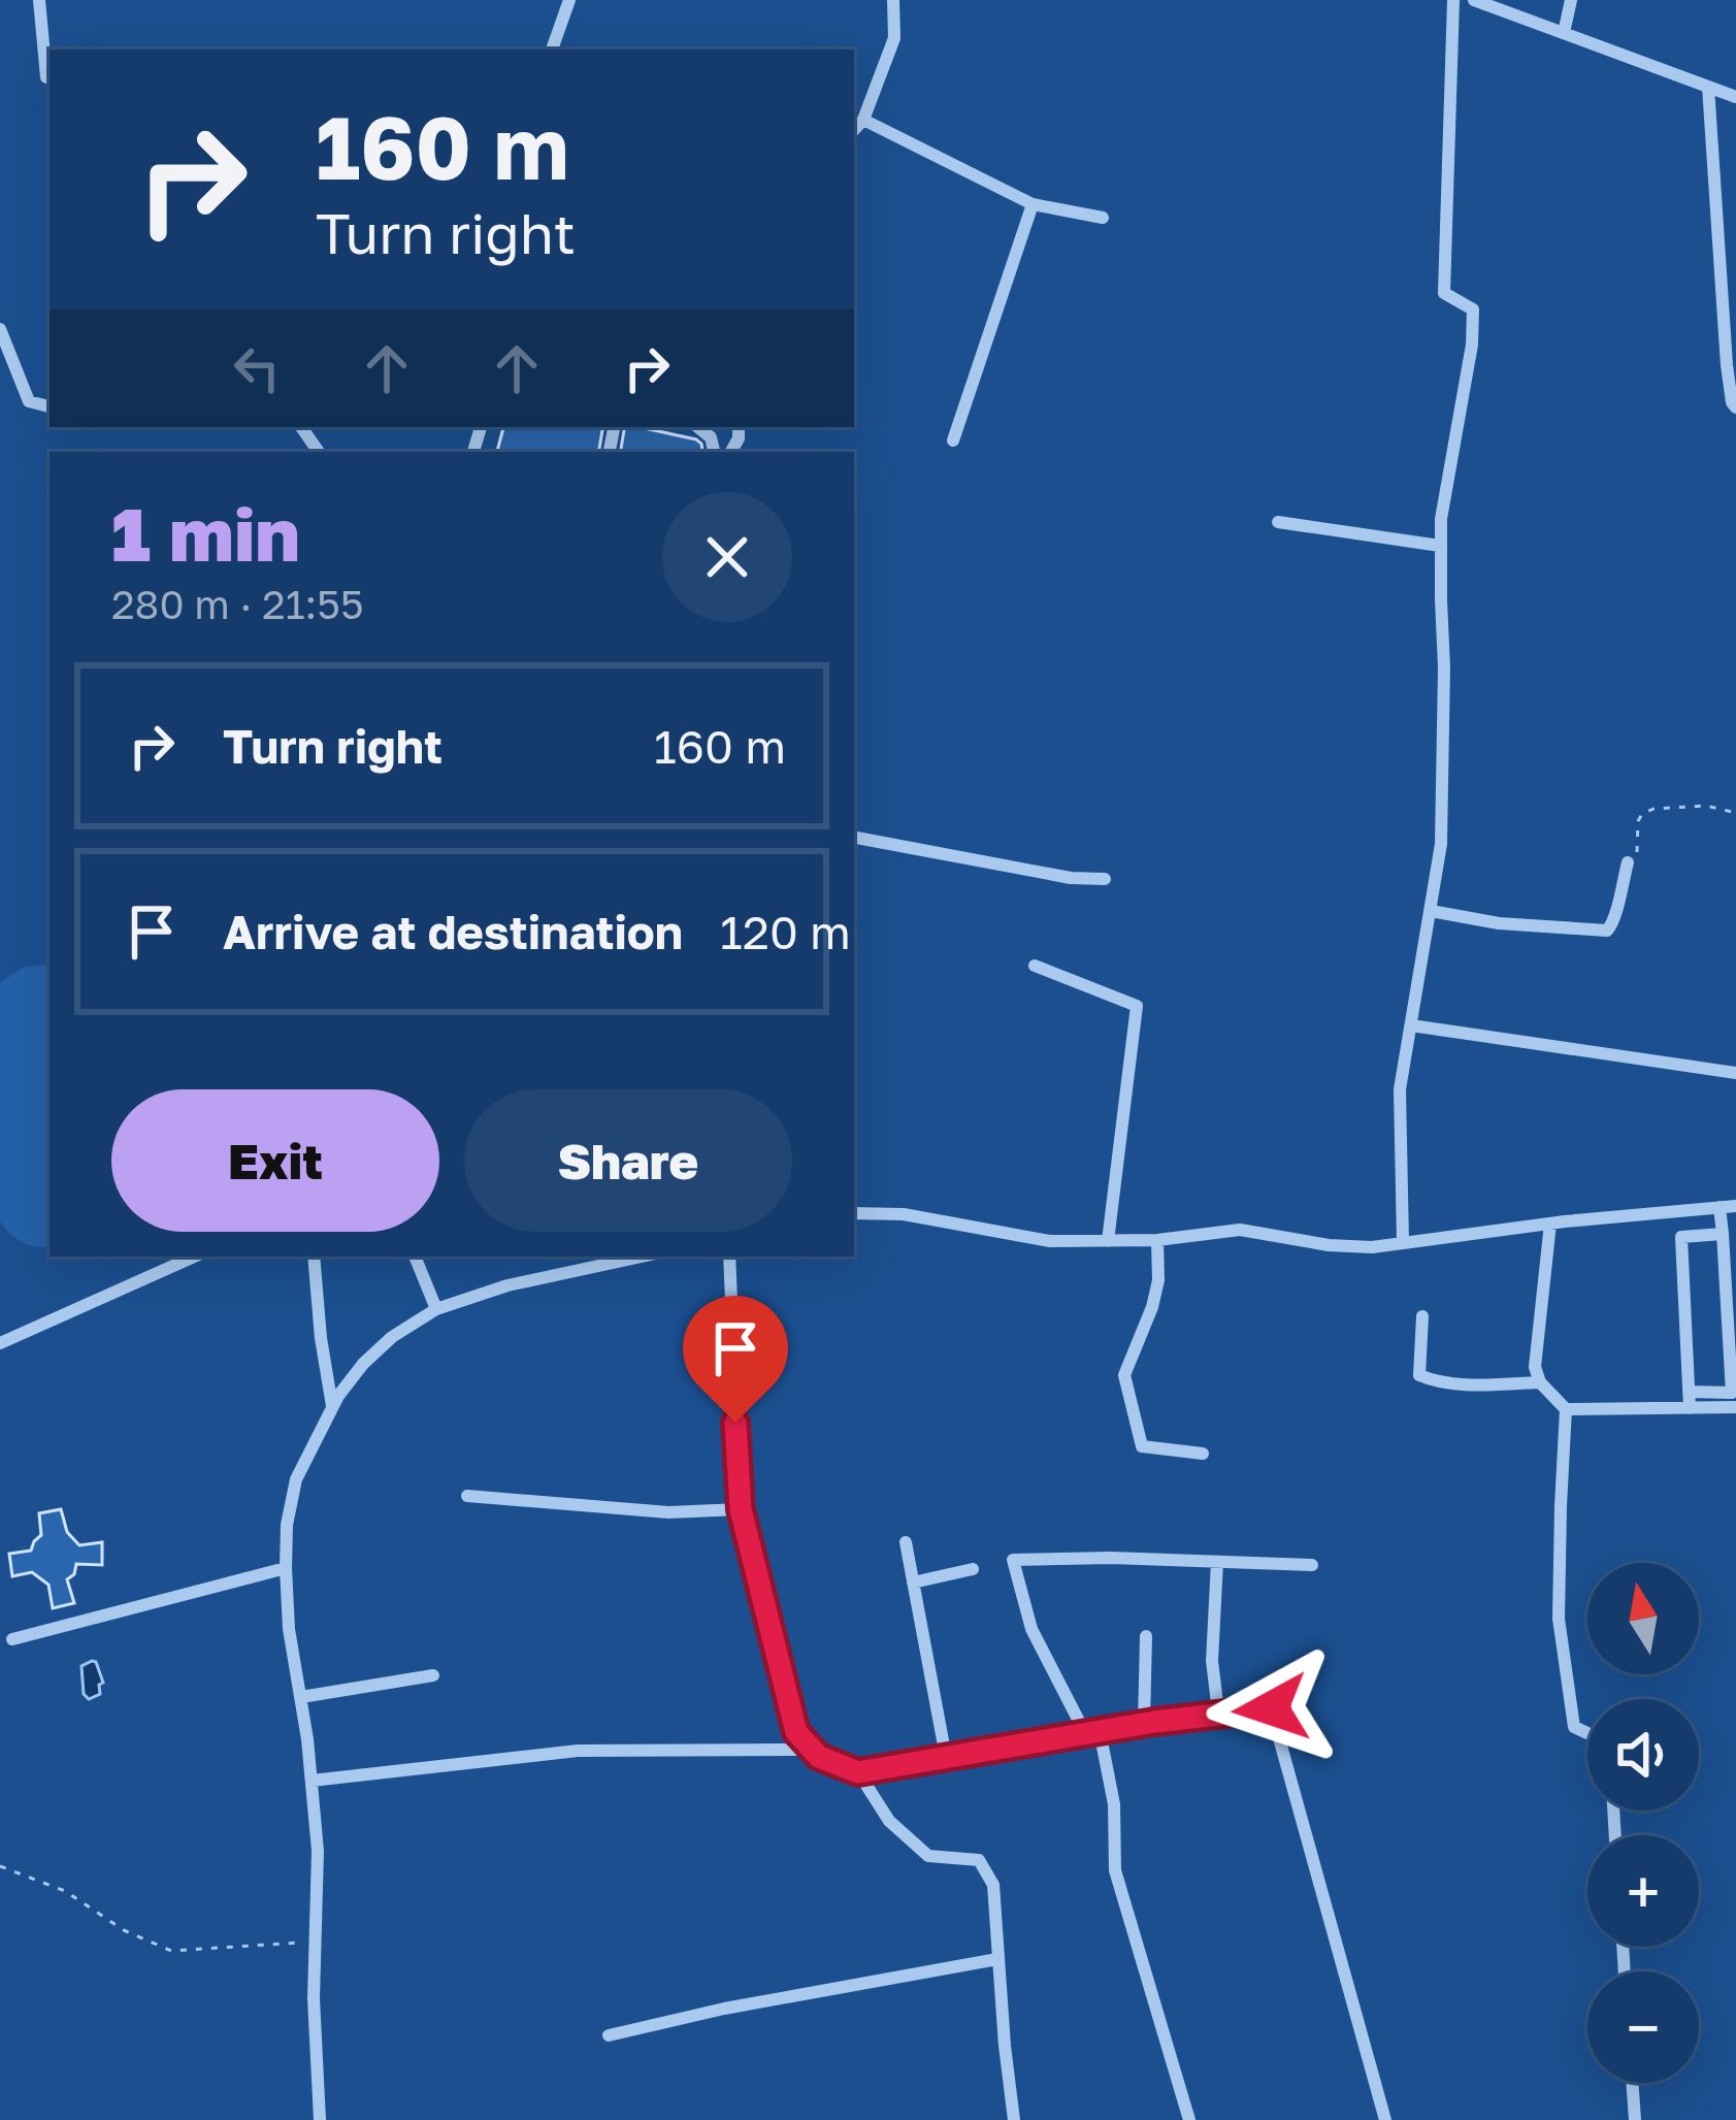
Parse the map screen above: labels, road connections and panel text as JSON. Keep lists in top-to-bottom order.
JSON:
{
  "north": "top",
  "page": {
    "turn": ["160 m", "Turn right"],
    "heading": ["1 min", "280 m · 21:55"],
    "list": [
      {
        "name": "Turn right",
        "value": "160 m"
      },
      {
        "name": "Arrive at destination",
        "value": "120 m"
      }
    ],
    "buttons": ["Exit", "Share"],
    "map_buttons": ["+", "−"]
  }
}
